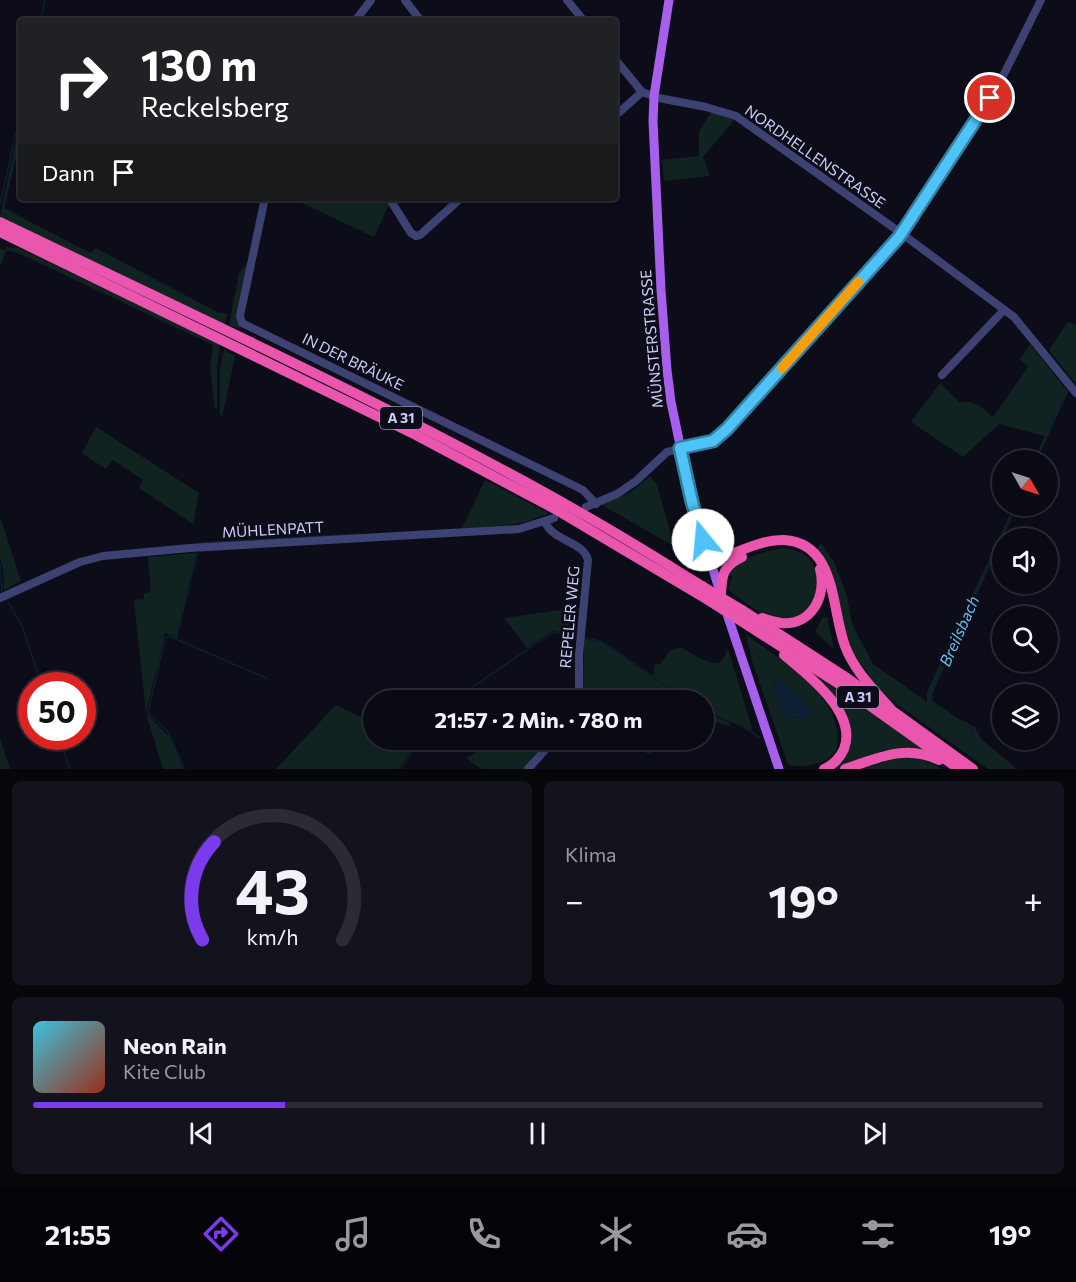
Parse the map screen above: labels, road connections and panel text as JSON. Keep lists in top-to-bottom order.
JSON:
{
  "streets": {
    "highway": ["A 31"],
    "main road": ["MÜNSTERSTRASSE"],
    "street": [
      "NORDHELLENSTRASSE",
      "IN DER BRÄUKE",
      "MÜHLENPATT",
      "REPELER WEG"
    ]
  },
  "crossings": [
    ["NORDHELLENSTRASSE", "MÜNSTERSTRASSE"],
    ["MÜHLENPATT", "REPELER WEG"]
  ],
  "water": ["Breilsbach"],
  "north": "bottom right",
  "page": {
    "turn": ["130 m", "Reckelsberg"],
    "then": "Dann",
    "limit": "50",
    "trip": "21:57 · 2 Min. · 780 m",
    "tile": "Klima",
    "heat": ["−", "19°", "+"],
    "song": ["Neon Rain", "Kite Club"],
    "tabs": ["21:55", "19°"],
    "gauge": ["43", "km/h"]
  }
}
